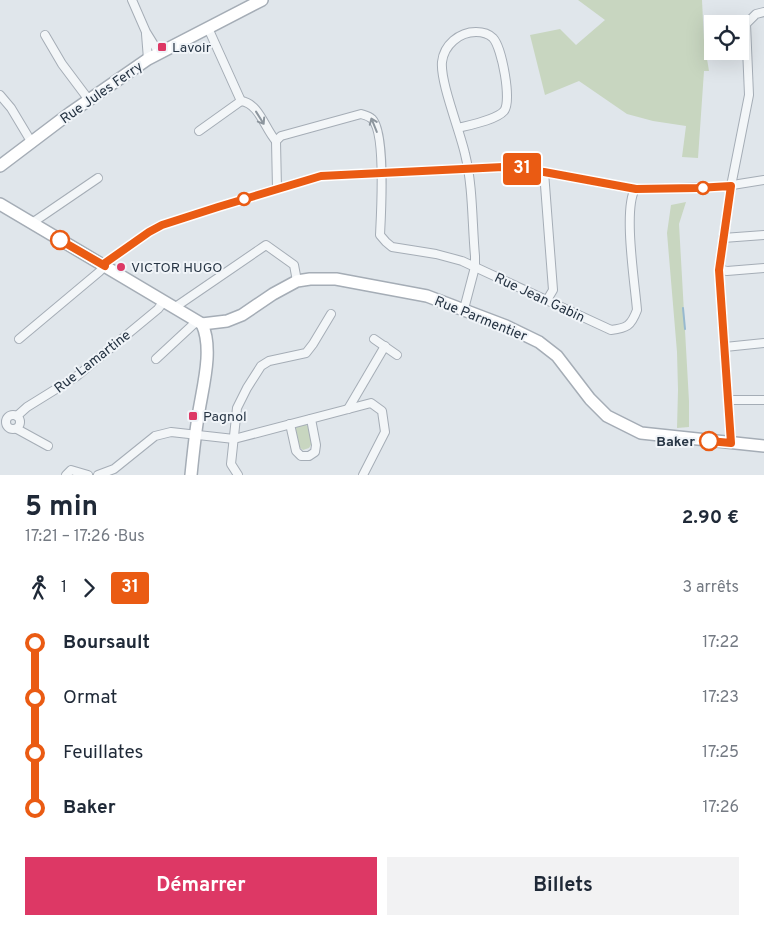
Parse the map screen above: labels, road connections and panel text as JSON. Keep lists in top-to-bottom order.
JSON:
{
  "streets": {
    "street": [
      "Rue Jules Ferry",
      "Rue Jean Gabin",
      "Rue Parmentier",
      "Rue Lamartine"
    ]
  },
  "places": {
    "transit": ["Lavoir", "Pagnol"],
    "other": ["VICTOR HUGO", "Baker"]
  },
  "lines": ["bus line 31"],
  "page": {
    "on_map": "31",
    "heading": ["5 min", "17:21 – 17:26 · Bus", "2.90 €"],
    "legs": ["1", "31", "3 arrêts"],
    "list": [
      {
        "name": "Boursault",
        "value": "17:22"
      },
      {
        "name": "Ormat",
        "value": "17:23"
      },
      {
        "name": "Feuillates",
        "value": "17:25"
      },
      {
        "name": "Baker",
        "value": "17:26"
      }
    ],
    "buttons": ["Démarrer", "Billets"]
  }
}
